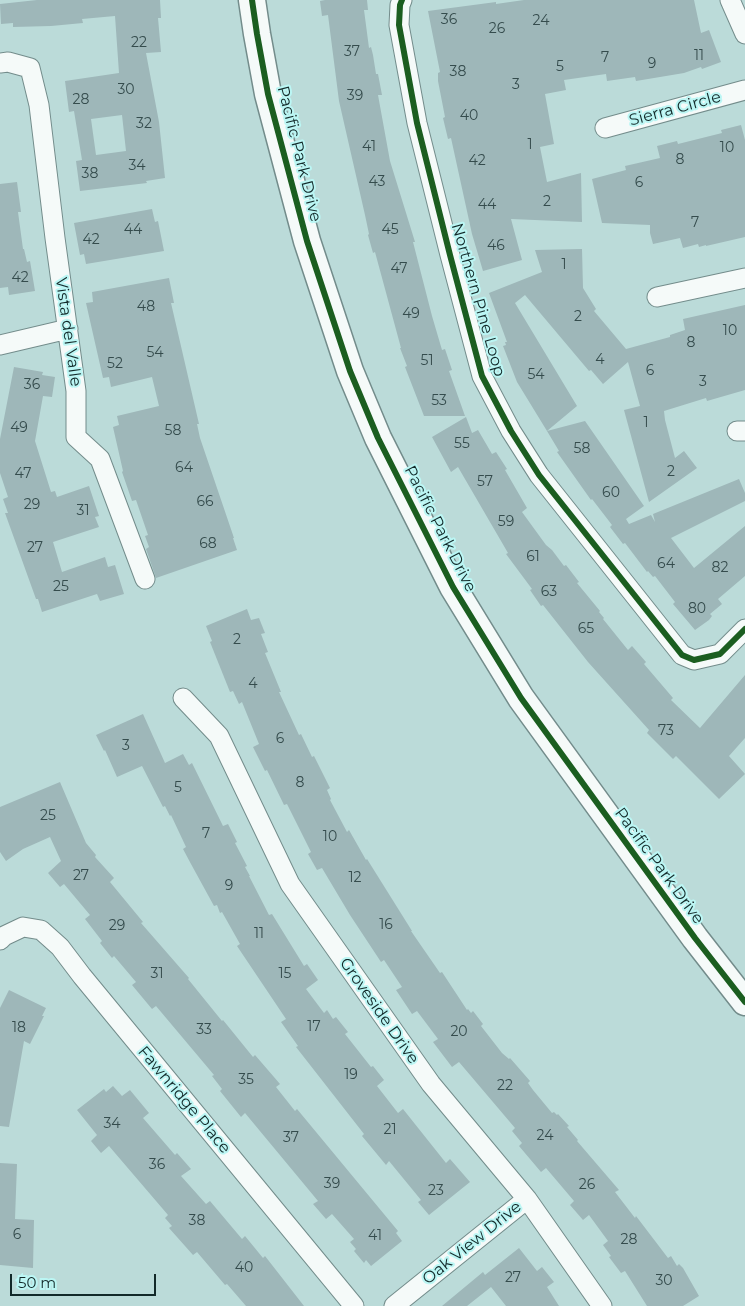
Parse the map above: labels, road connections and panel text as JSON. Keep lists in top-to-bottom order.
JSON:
{
  "streets": {
    "main road": ["Pacific Park Drive"],
    "street": [
      "Sierra Circle",
      "Northern Pine Loop",
      "Vista del Valle",
      "Groveside Drive",
      "Fawnridge Place",
      "Oak View Drive"
    ]
  },
  "crossings": [
    ["Groveside Drive", "Oak View Drive"]
  ],
  "house_numbers": [
    "36",
    "24",
    "26",
    "22",
    "37",
    "11",
    "7",
    "9",
    "5",
    "38",
    "3",
    "30",
    "39",
    "28",
    "40",
    "32",
    "1",
    "41",
    "10",
    "8",
    "42",
    "34",
    "38",
    "43",
    "6",
    "2",
    "44",
    "7",
    "44",
    "45",
    "42",
    "46",
    "1",
    "47",
    "42",
    "48",
    "49",
    "2",
    "10",
    "8",
    "54",
    "4",
    "51",
    "52",
    "6",
    "54",
    "3",
    "36",
    "53",
    "1",
    "49",
    "58",
    "55",
    "58",
    "64",
    "2",
    "47",
    "57",
    "60",
    "66",
    "29",
    "31",
    "59",
    "68",
    "27",
    "61",
    "64",
    "82",
    "25",
    "63",
    "80",
    "65",
    "2",
    "4",
    "73",
    "6",
    "3",
    "8",
    "5",
    "25",
    "7",
    "10",
    "27",
    "12",
    "9",
    "16",
    "29",
    "11",
    "31",
    "15",
    "17",
    "18",
    "33",
    "20",
    "19",
    "35",
    "22",
    "34",
    "21",
    "24",
    "37",
    "36",
    "39",
    "26",
    "23",
    "38",
    "6",
    "41",
    "28",
    "40",
    "27",
    "30"
  ],
  "scale_bar": "50 m"
}
